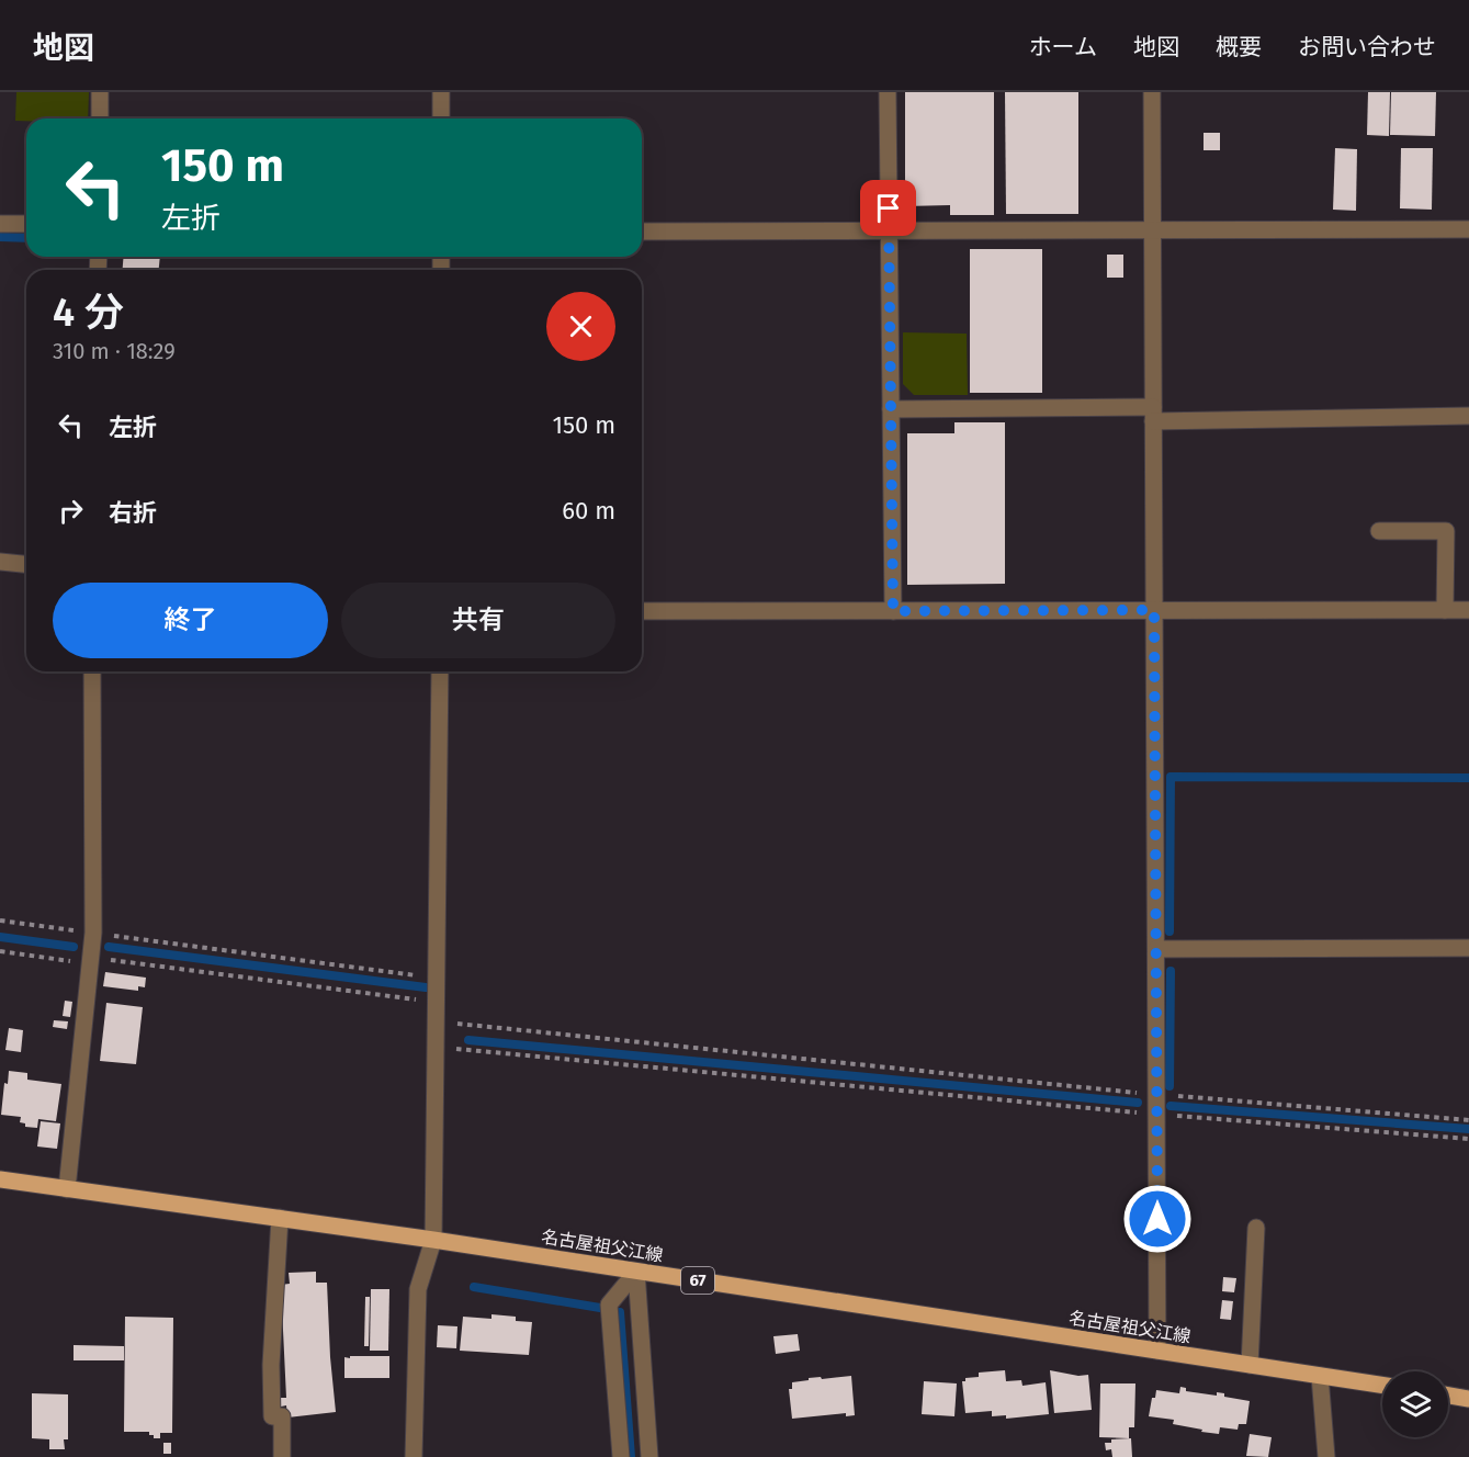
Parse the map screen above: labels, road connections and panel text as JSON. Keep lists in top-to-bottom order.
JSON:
{
  "streets": {
    "main road": ["名古屋祖父江線", "67"]
  },
  "page": {
    "header": "地図",
    "nav": [
      "ホーム",
      "地図",
      "概要",
      "お問い合わせ"
    ],
    "turn": ["150 m", "左折"],
    "heading": ["4 分", "310 m · 18:29"],
    "list": [
      {
        "name": "左折",
        "value": "150 m"
      },
      {
        "name": "右折",
        "value": "60 m"
      }
    ],
    "buttons": ["終了", "共有"]
  }
}
